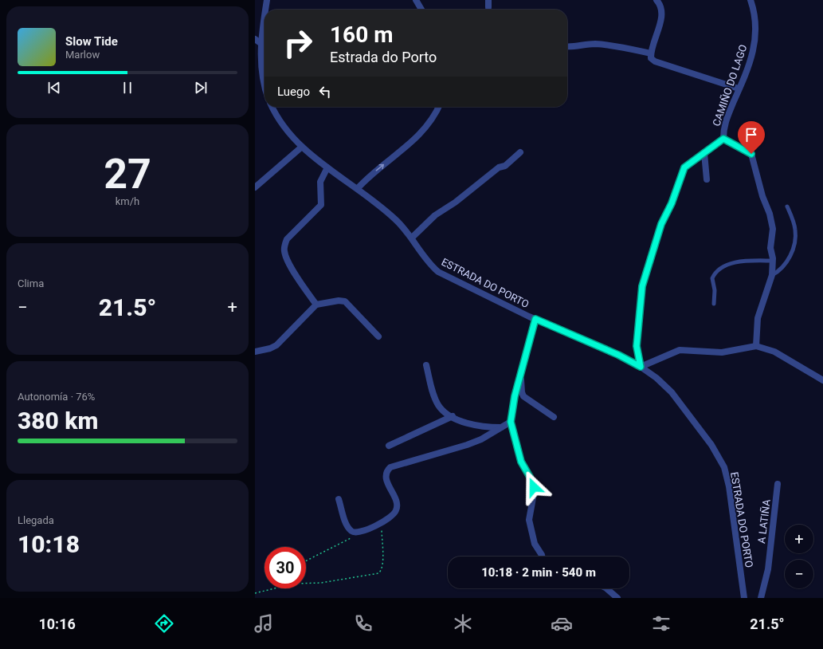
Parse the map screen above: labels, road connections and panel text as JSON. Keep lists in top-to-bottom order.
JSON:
{
  "streets": {
    "street": ["CAMIÑO DO LAGO", "ESTRADA DO PORTO", "A LATIÑA"]
  },
  "page": {
    "turn": ["160 m", "Estrada do Porto"],
    "song": ["Slow Tide", "Marlow"],
    "then": "Luego",
    "tile": [
      ["27", "km/h"],
      "Clima",
      ["Autonomía · 76%", "380 km"],
      ["Llegada", "10:18"]
    ],
    "heat": ["−", "21.5°", "+"],
    "map_buttons": ["+", "−"],
    "limit": "30",
    "trip": "10:18 · 2 min · 540 m",
    "tabs": ["10:16", "21.5°"]
  }
}
